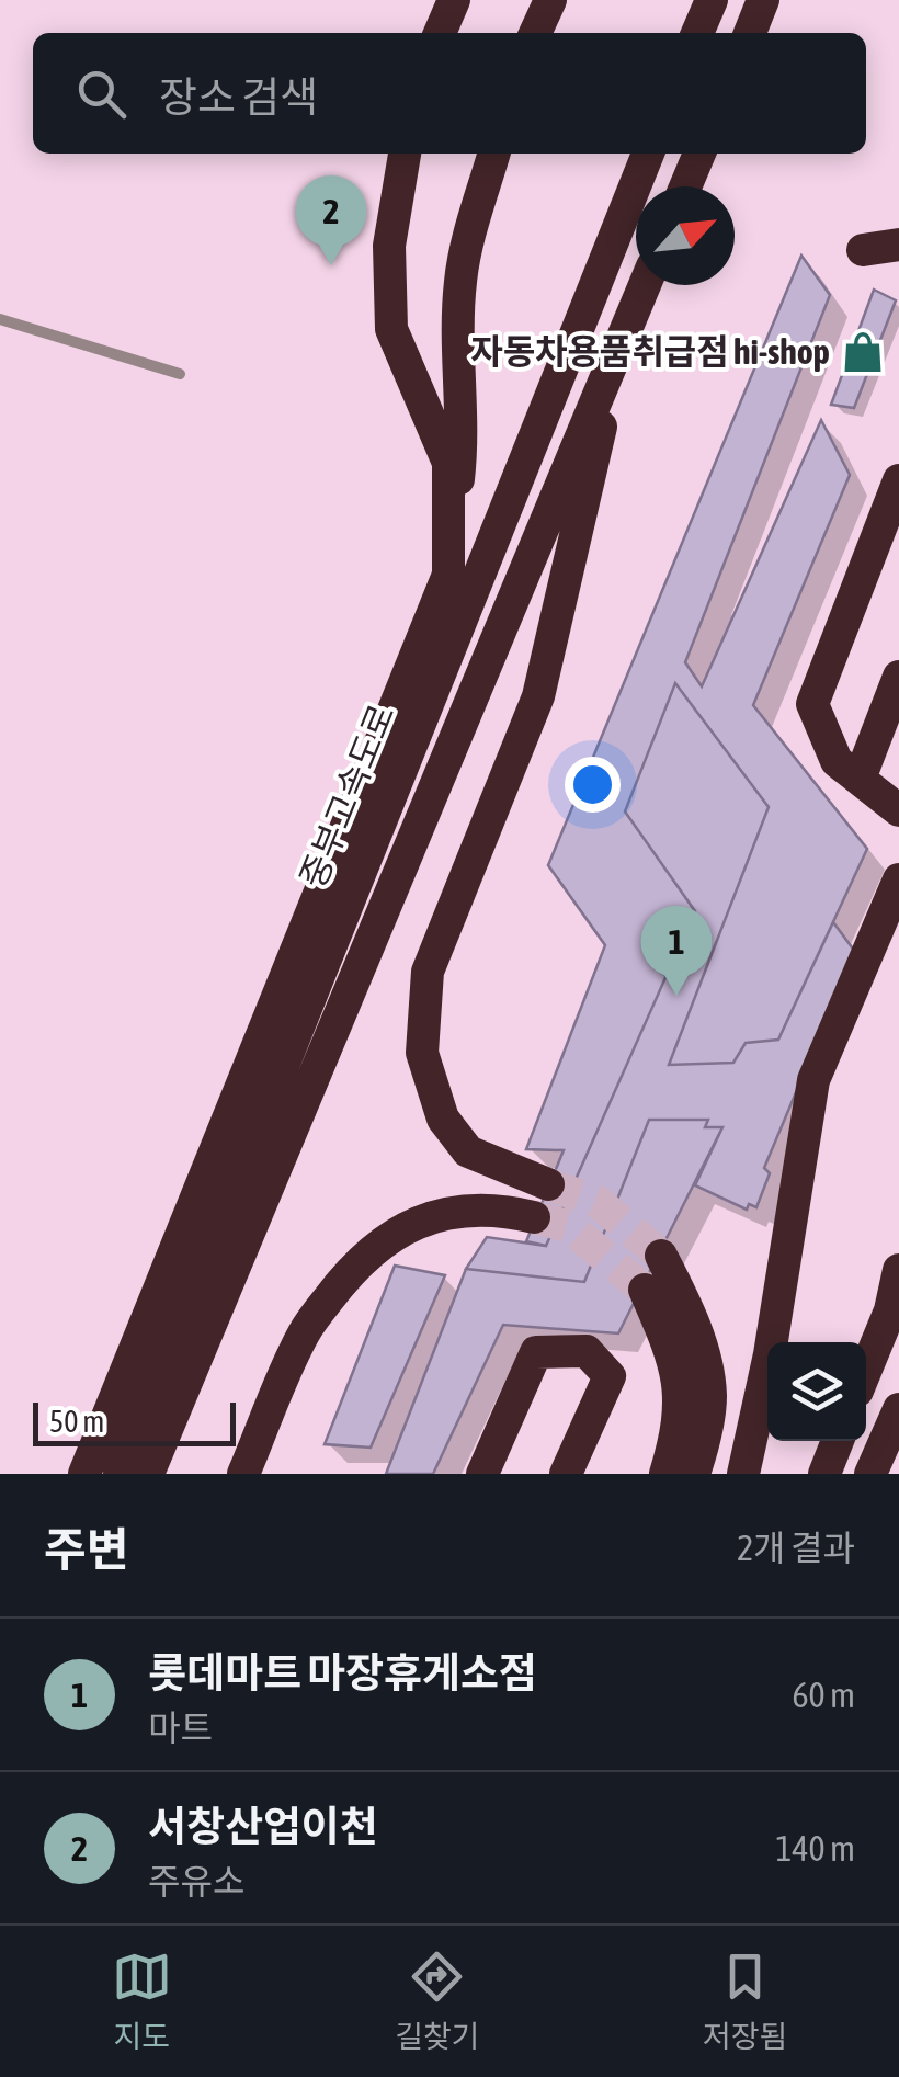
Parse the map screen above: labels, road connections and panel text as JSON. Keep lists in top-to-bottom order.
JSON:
{
  "streets": {
    "highway": ["중부고속도로"]
  },
  "places": {
    "shop": ["자동차용품취급점 hi-shop"]
  },
  "scale_bar": "50 m",
  "north": "top right",
  "page": {
    "search": "장소 검색",
    "pins": ["2", "1"],
    "scale": "50 m",
    "heading": ["주변", "2개 결과"],
    "list": [
      {
        "mark": "1",
        "name": "롯데마트 마장휴게소점",
        "note": "마트",
        "value": "60 m"
      },
      {
        "mark": "2",
        "name": "서창산업이천",
        "note": "주유소",
        "value": "140 m"
      }
    ],
    "nav": ["지도", "길찾기", "저장됨"]
  }
}
